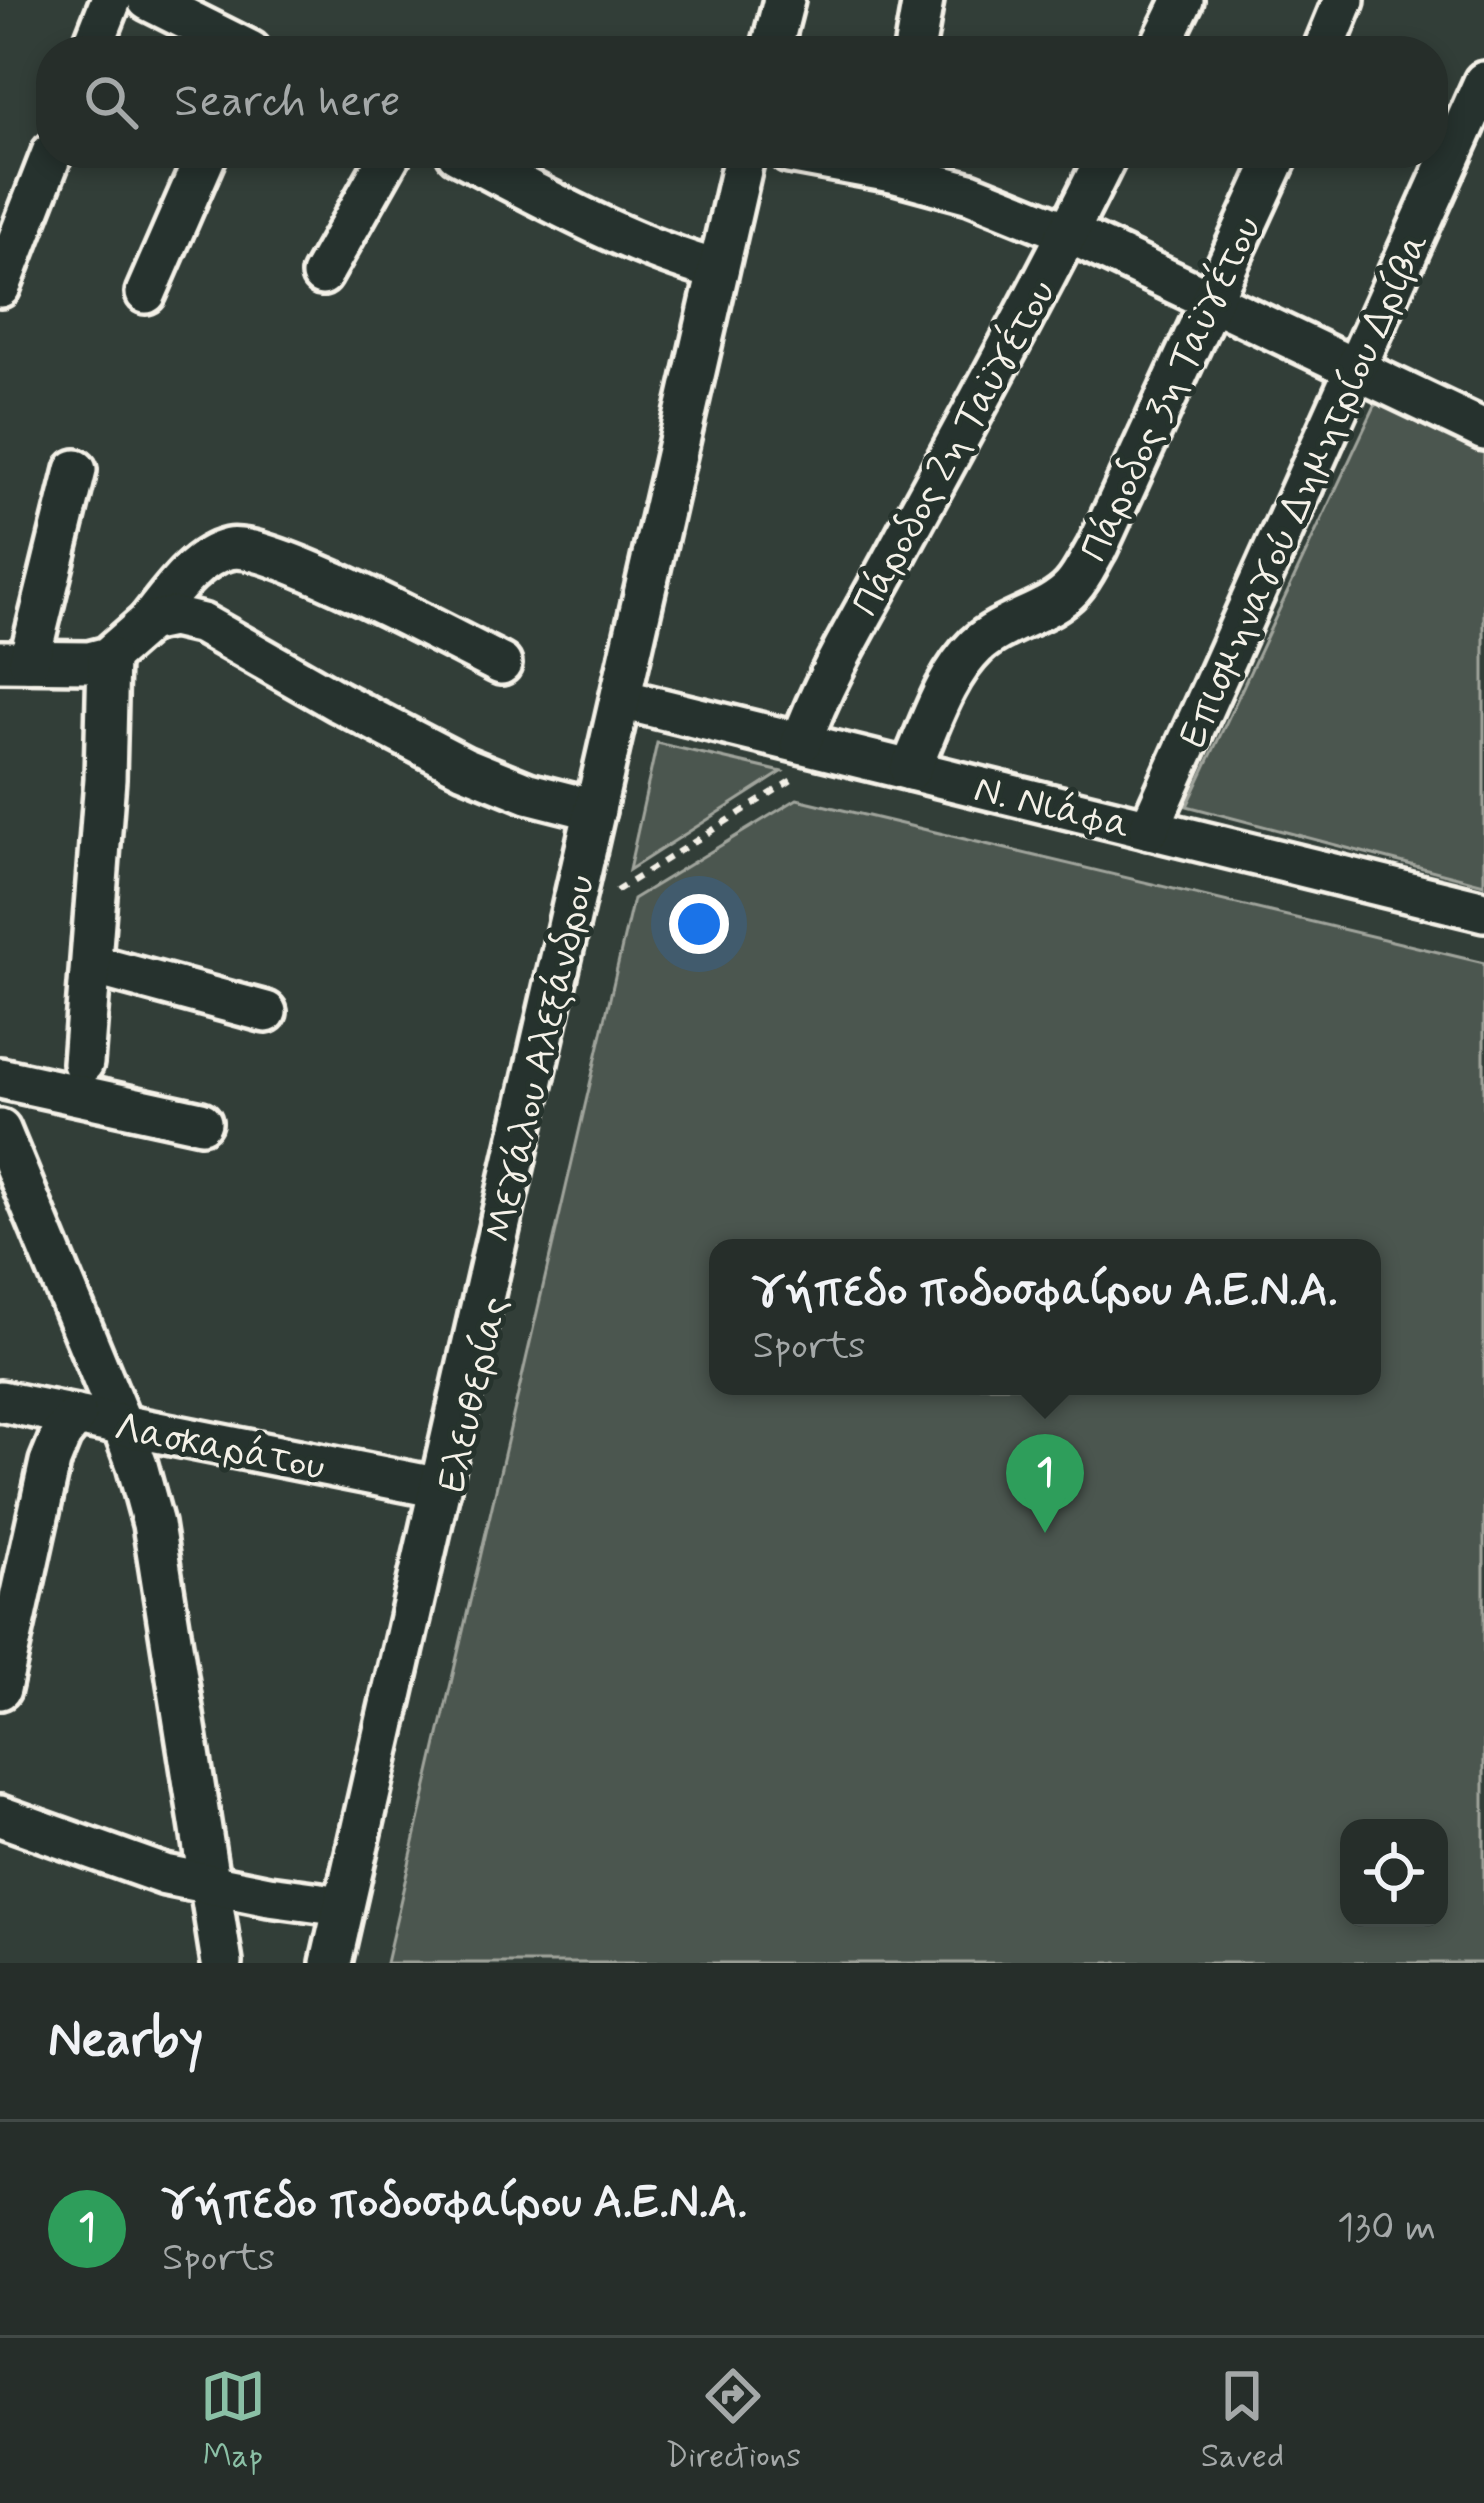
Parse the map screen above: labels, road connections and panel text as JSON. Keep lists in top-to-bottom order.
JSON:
{
  "streets": {
    "street": [
      "Πάροδος 3η Ταϋγέτου",
      "Πάροδος 2η Ταϋγέτου",
      "Επισμηναγού Δημητρίου Δρίβα",
      "Ν. Νιάφα",
      "Μεγάλου Αλεξάνδρου",
      "Λασκαράτου"
    ]
  },
  "crossings": [
    ["Πάροδος 3η Ταϋγέτου", "Ν. Νιάφα"],
    ["Πάροδος 2η Ταϋγέτου", "Ν. Νιάφα"],
    ["Επισμηναγού Δημητρίου Δρίβα", "Ν. Νιάφα"],
    ["Ν. Νιάφα", "Μεγάλου Αλεξάνδρου"],
    ["Μεγάλου Αλεξάνδρου", "Λασκαράτου"]
  ],
  "page": {
    "search": "Search here",
    "popup": ["γήπεδο ποδοσφαίρου Α.Ε.Ν.Α.", "Sports"],
    "pins": "1",
    "heading": "Nearby",
    "list": [
      {
        "mark": "1",
        "name": "γήπεδο ποδοσφαίρου Α.Ε.Ν.Α.",
        "note": "Sports",
        "value": "130 m"
      }
    ],
    "nav": ["Map", "Directions", "Saved"]
  }
}
